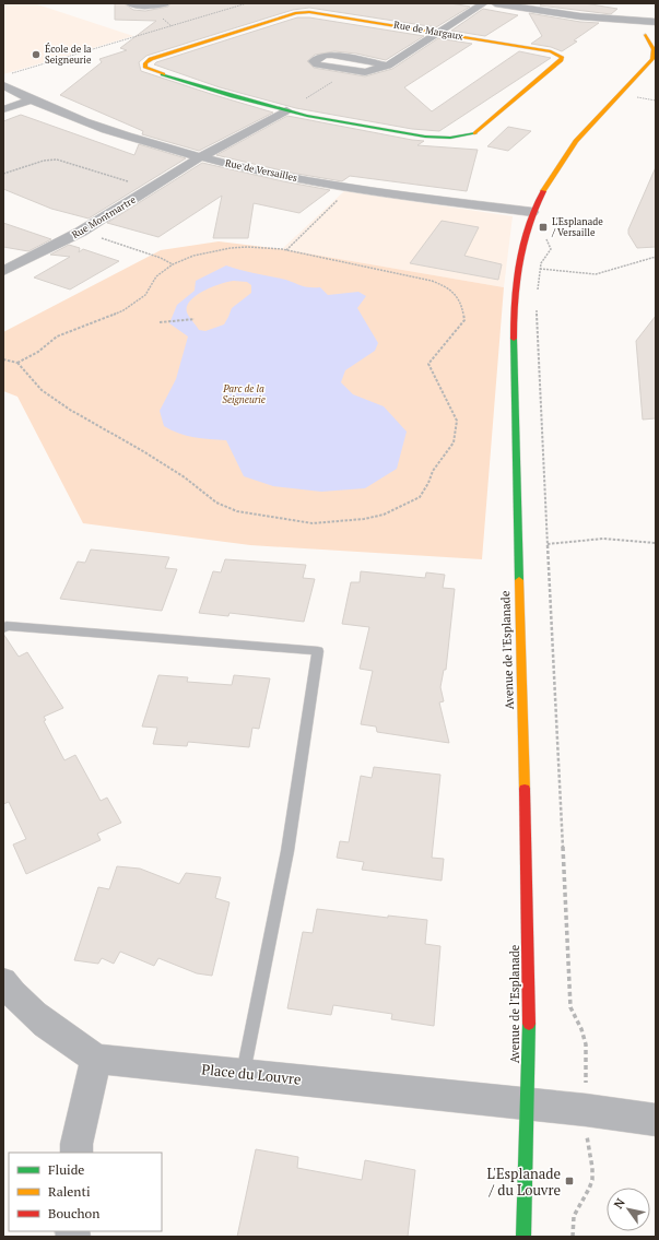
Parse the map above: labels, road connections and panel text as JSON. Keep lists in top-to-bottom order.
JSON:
{
  "streets": {
    "street": [
      "Rue de Margaux",
      "Rue de Versailles",
      "Rue Montmartre",
      "Avenue de l'Esplanade",
      "Place du Louvre"
    ]
  },
  "crossings": [
    ["Rue de Versailles", "Rue Montmartre"],
    ["Rue de Versailles", "Avenue de l'Esplanade"],
    ["Avenue de l'Esplanade", "Place du Louvre"]
  ],
  "parks": ["Parc de la Seigneurie"],
  "places": {
    "other": ["École de la Seigneurie"],
    "transit": ["L'Esplanade / Versaille", "L'Esplanade / du Louvre"]
  },
  "legend": ["Fluide", "Ralenti", "Bouchon"],
  "north": "top left"
}
